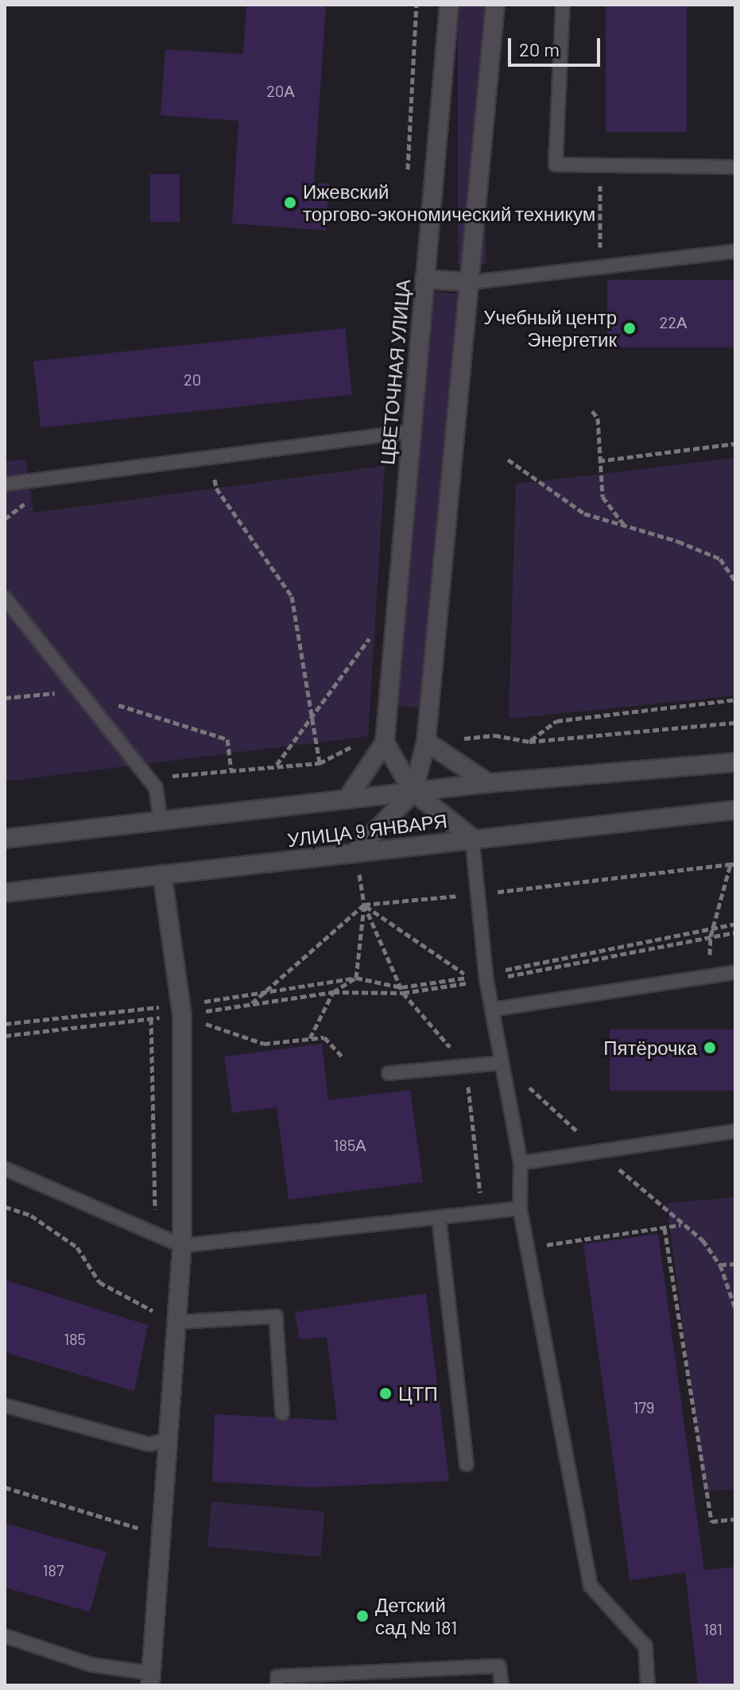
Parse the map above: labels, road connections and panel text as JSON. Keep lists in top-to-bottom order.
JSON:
{
  "streets": {
    "street": ["ЦВЕТОЧНАЯ УЛИЦА", "УЛИЦА 9 ЯНВАРЯ"]
  },
  "places": [
    "Ижевский торгово-экономический техникум",
    "Учебный центр Энергетик",
    "Пятёрочка",
    "ЦТП",
    "Детский сад № 181"
  ],
  "house_numbers": [
    "20А",
    "22А",
    "20",
    "185А",
    "185",
    "179",
    "187",
    "181"
  ],
  "scale_bar": "20 m"
}
